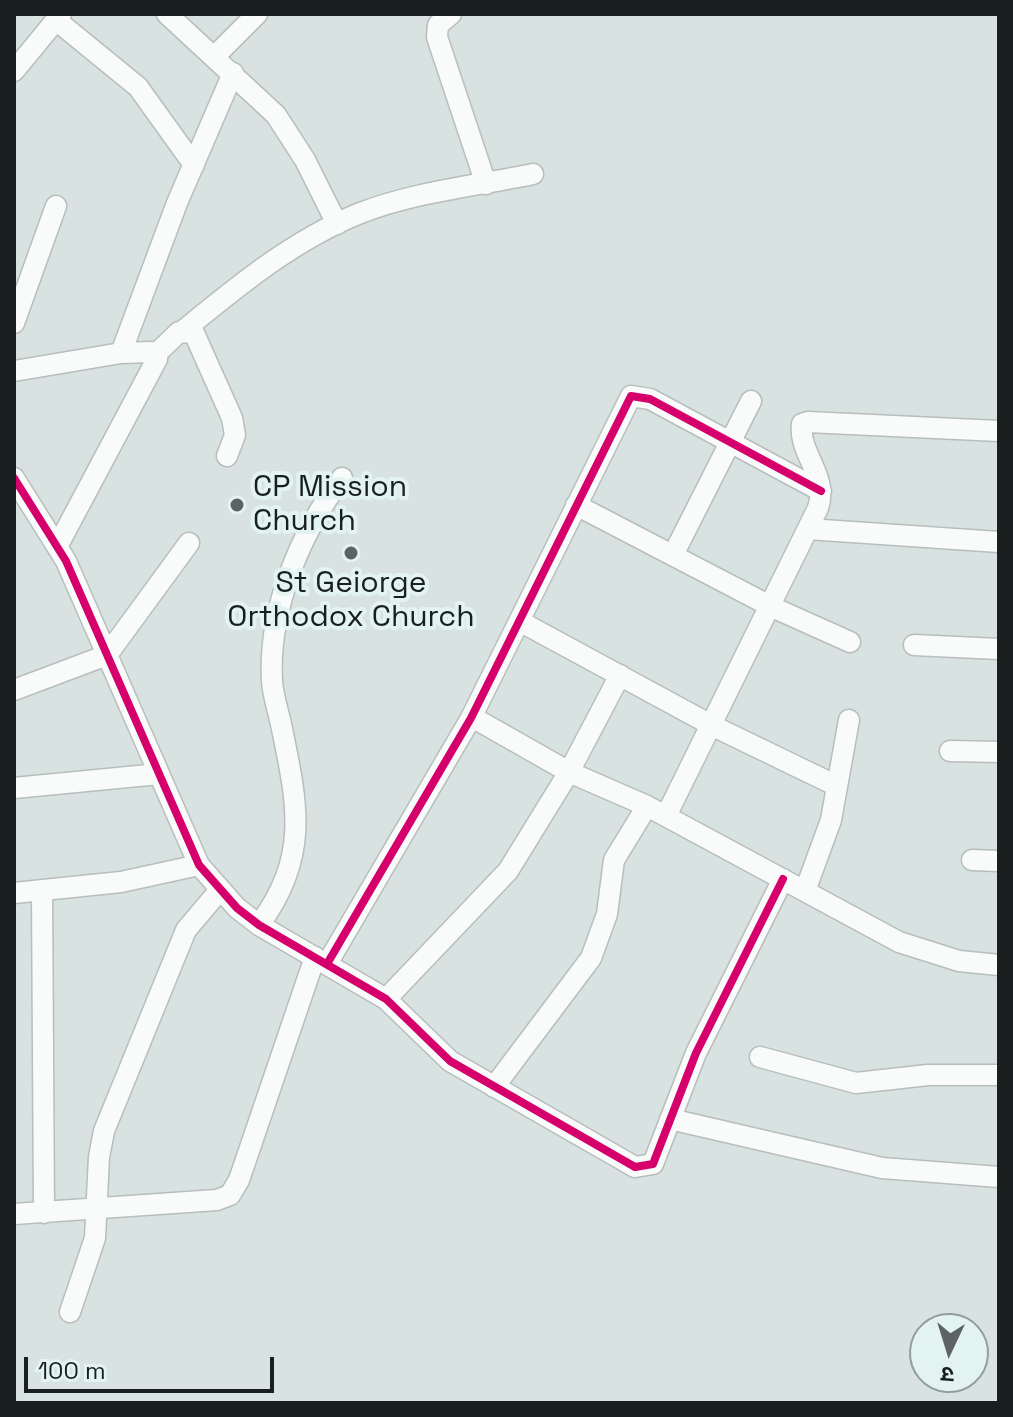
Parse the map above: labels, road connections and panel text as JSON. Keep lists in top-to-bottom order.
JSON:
{
  "places": ["CP Mission Church", "St Geiorge Orthodox Church"],
  "scale_bar": "100 m",
  "north": "bottom"
}
